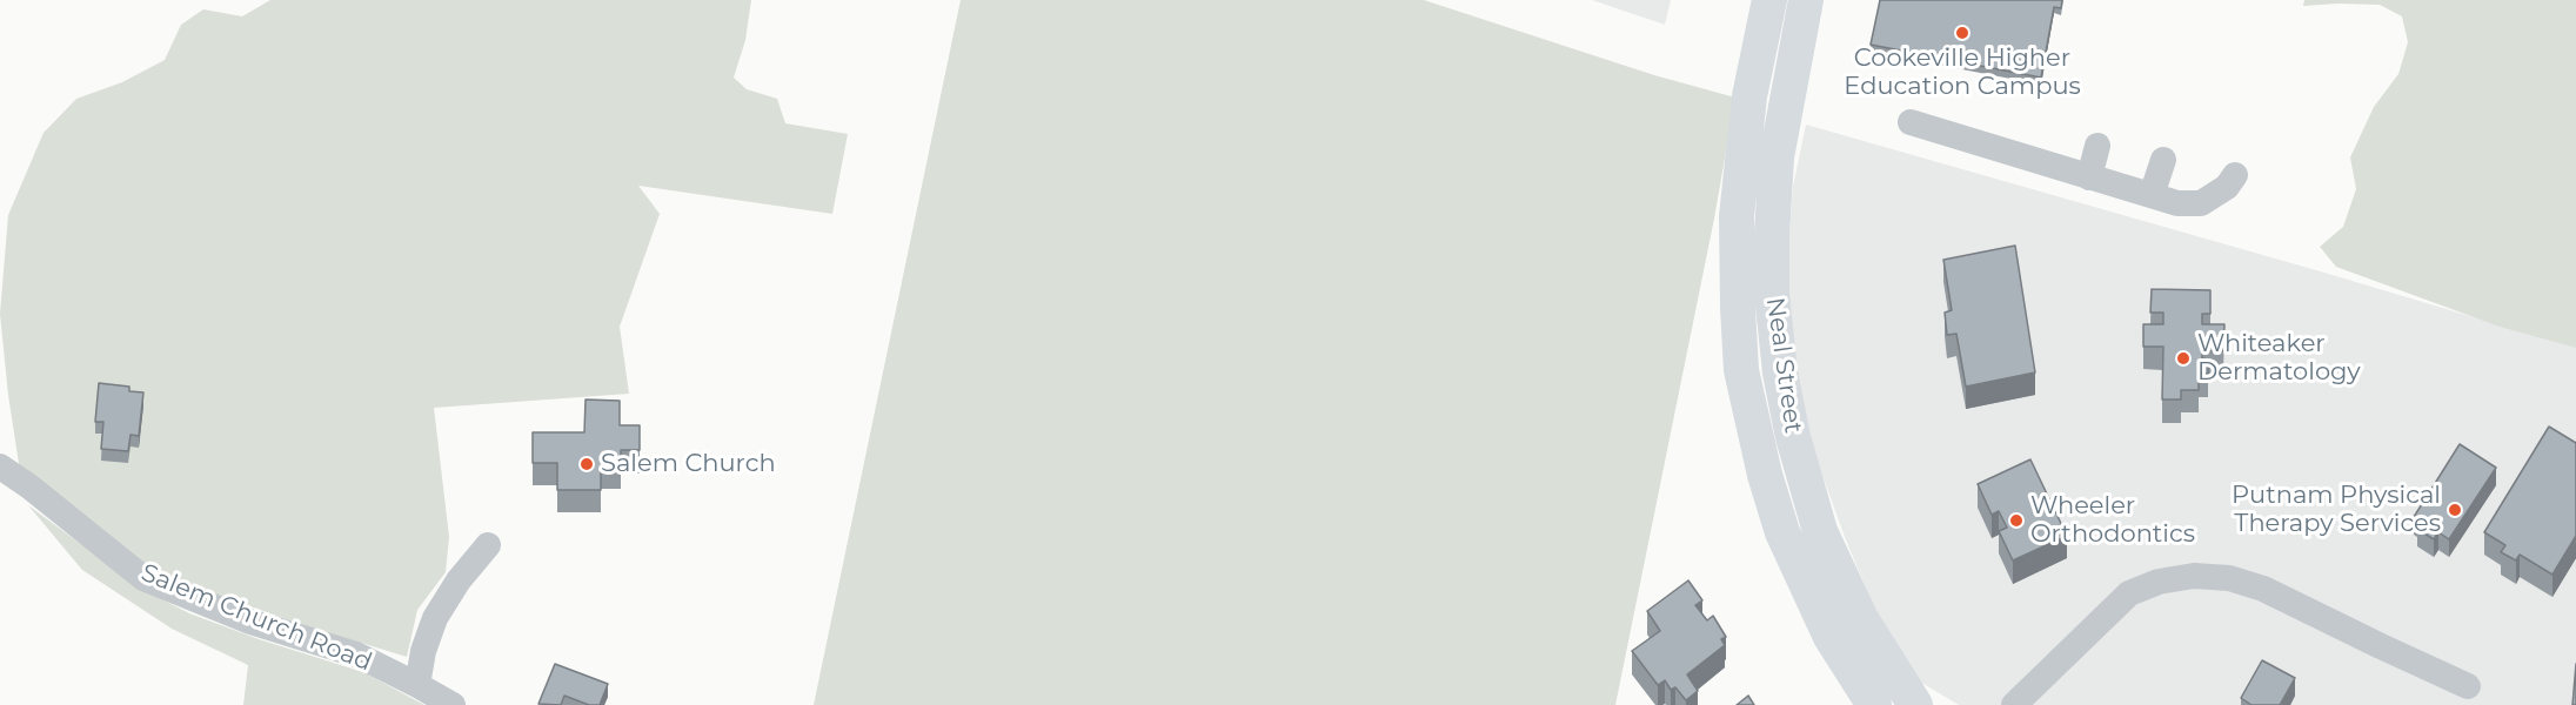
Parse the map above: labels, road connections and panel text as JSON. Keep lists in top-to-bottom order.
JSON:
{
  "streets": {
    "main road": ["Neal Street"],
    "street": ["Salem Church Road"]
  },
  "places": [
    "Cookeville Higher Education Campus",
    "Whiteaker Dermatology",
    "Salem Church",
    "Putnam Physical Therapy Services",
    "Wheeler Orthodontics"
  ]
}
